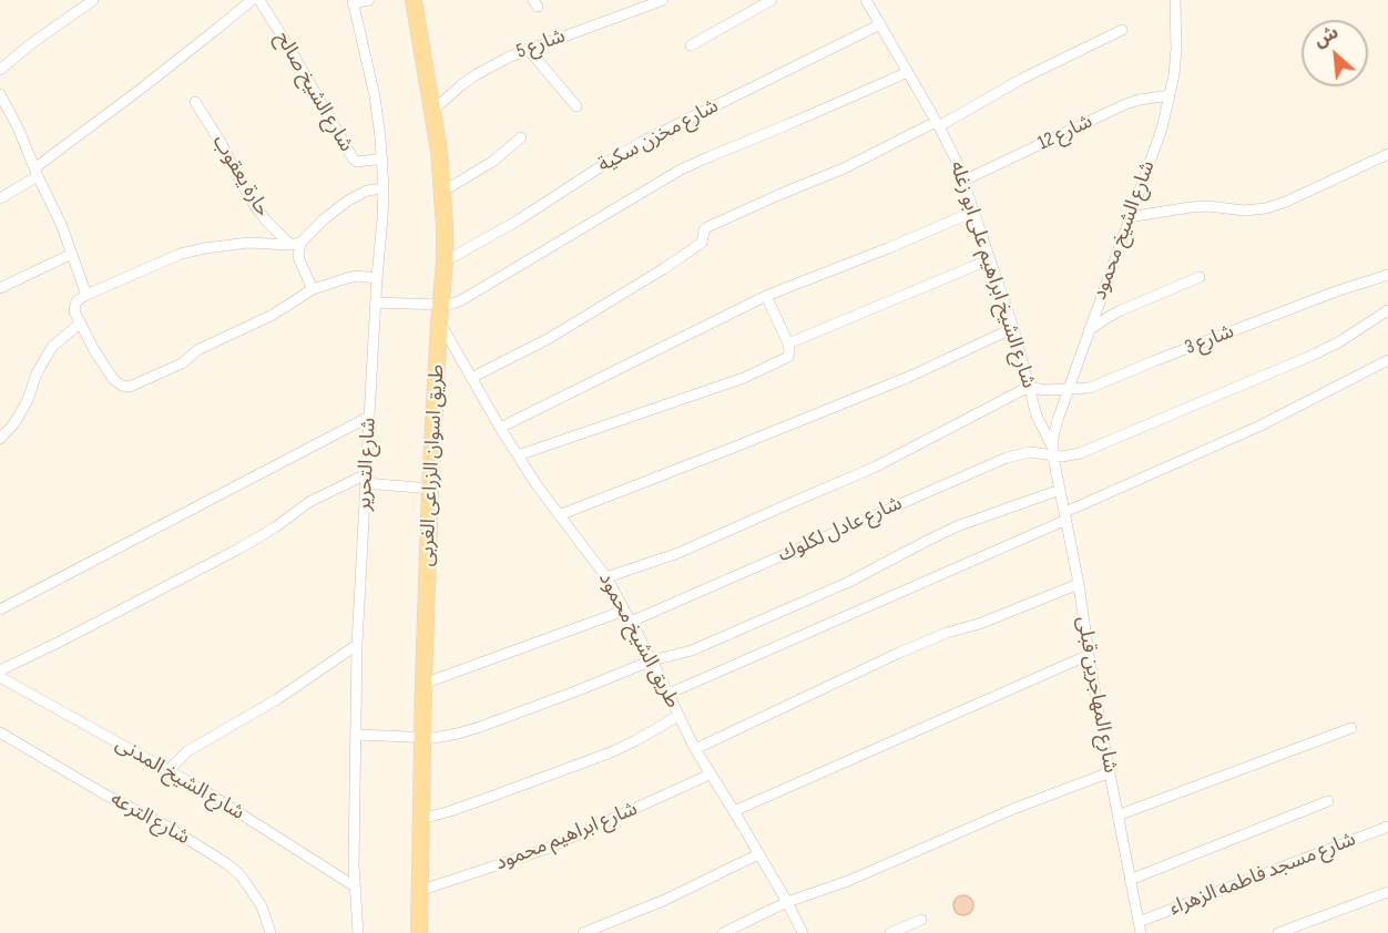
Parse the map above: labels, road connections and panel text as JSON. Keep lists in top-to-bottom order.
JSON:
{
  "streets": {
    "main road": ["طريق اسوان الزراعى الغربى"],
    "street": [
      "شارع 5",
      "شارع الشيخ صالح",
      "شارع 12",
      "شارع مخزن سكية",
      "حارة يعقوب",
      "شارع الشيخ محمود",
      "شارع الشيخ ابراهيم على ابو زغله",
      "شارع 3",
      "شارع التحرير",
      "شارع عادل لكلوك",
      "طريق الشيخ محمود",
      "شارع المهاجرين قبلى",
      "شارع الشيخ المدنى",
      "شارع الترعه",
      "شارع ابراهيم محمود",
      "شارع مسجد فاطمه الزهراء"
    ]
  },
  "crossings": [
    ["شارع 5", "طريق اسوان الزراعى الغربى"],
    ["شارع الشيخ صالح", "شارع التحرير"],
    ["شارع 12", "شارع الشيخ محمود"],
    ["شارع 12", "شارع الشيخ ابراهيم على ابو زغله"],
    ["شارع مخزن سكية", "شارع الشيخ ابراهيم على ابو زغله"],
    ["شارع مخزن سكية", "طريق اسوان الزراعى الغربى"],
    ["شارع الشيخ محمود", "شارع الشيخ ابراهيم على ابو زغله"],
    ["شارع الشيخ محمود", "شارع 3"],
    ["شارع الشيخ محمود", "شارع عادل لكلوك"],
    ["شارع الشيخ محمود", "شارع المهاجرين قبلى"],
    ["شارع الشيخ ابراهيم على ابو زغله", "شارع 3"],
    ["شارع الشيخ ابراهيم على ابو زغله", "شارع عادل لكلوك"],
    ["شارع الشيخ ابراهيم على ابو زغله", "شارع المهاجرين قبلى"],
    ["شارع التحرير", "شارع الشيخ المدنى"],
    ["طريق اسوان الزراعى الغربى", "طريق الشيخ محمود"],
    ["طريق اسوان الزراعى الغربى", "شارع ابراهيم محمود"],
    ["شارع عادل لكلوك", "طريق الشيخ محمود"],
    ["شارع عادل لكلوك", "شارع المهاجرين قبلى"],
    ["طريق الشيخ محمود", "شارع ابراهيم محمود"],
    ["شارع المهاجرين قبلى", "شارع مسجد فاطمه الزهراء"]
  ],
  "north": "top left"
}
